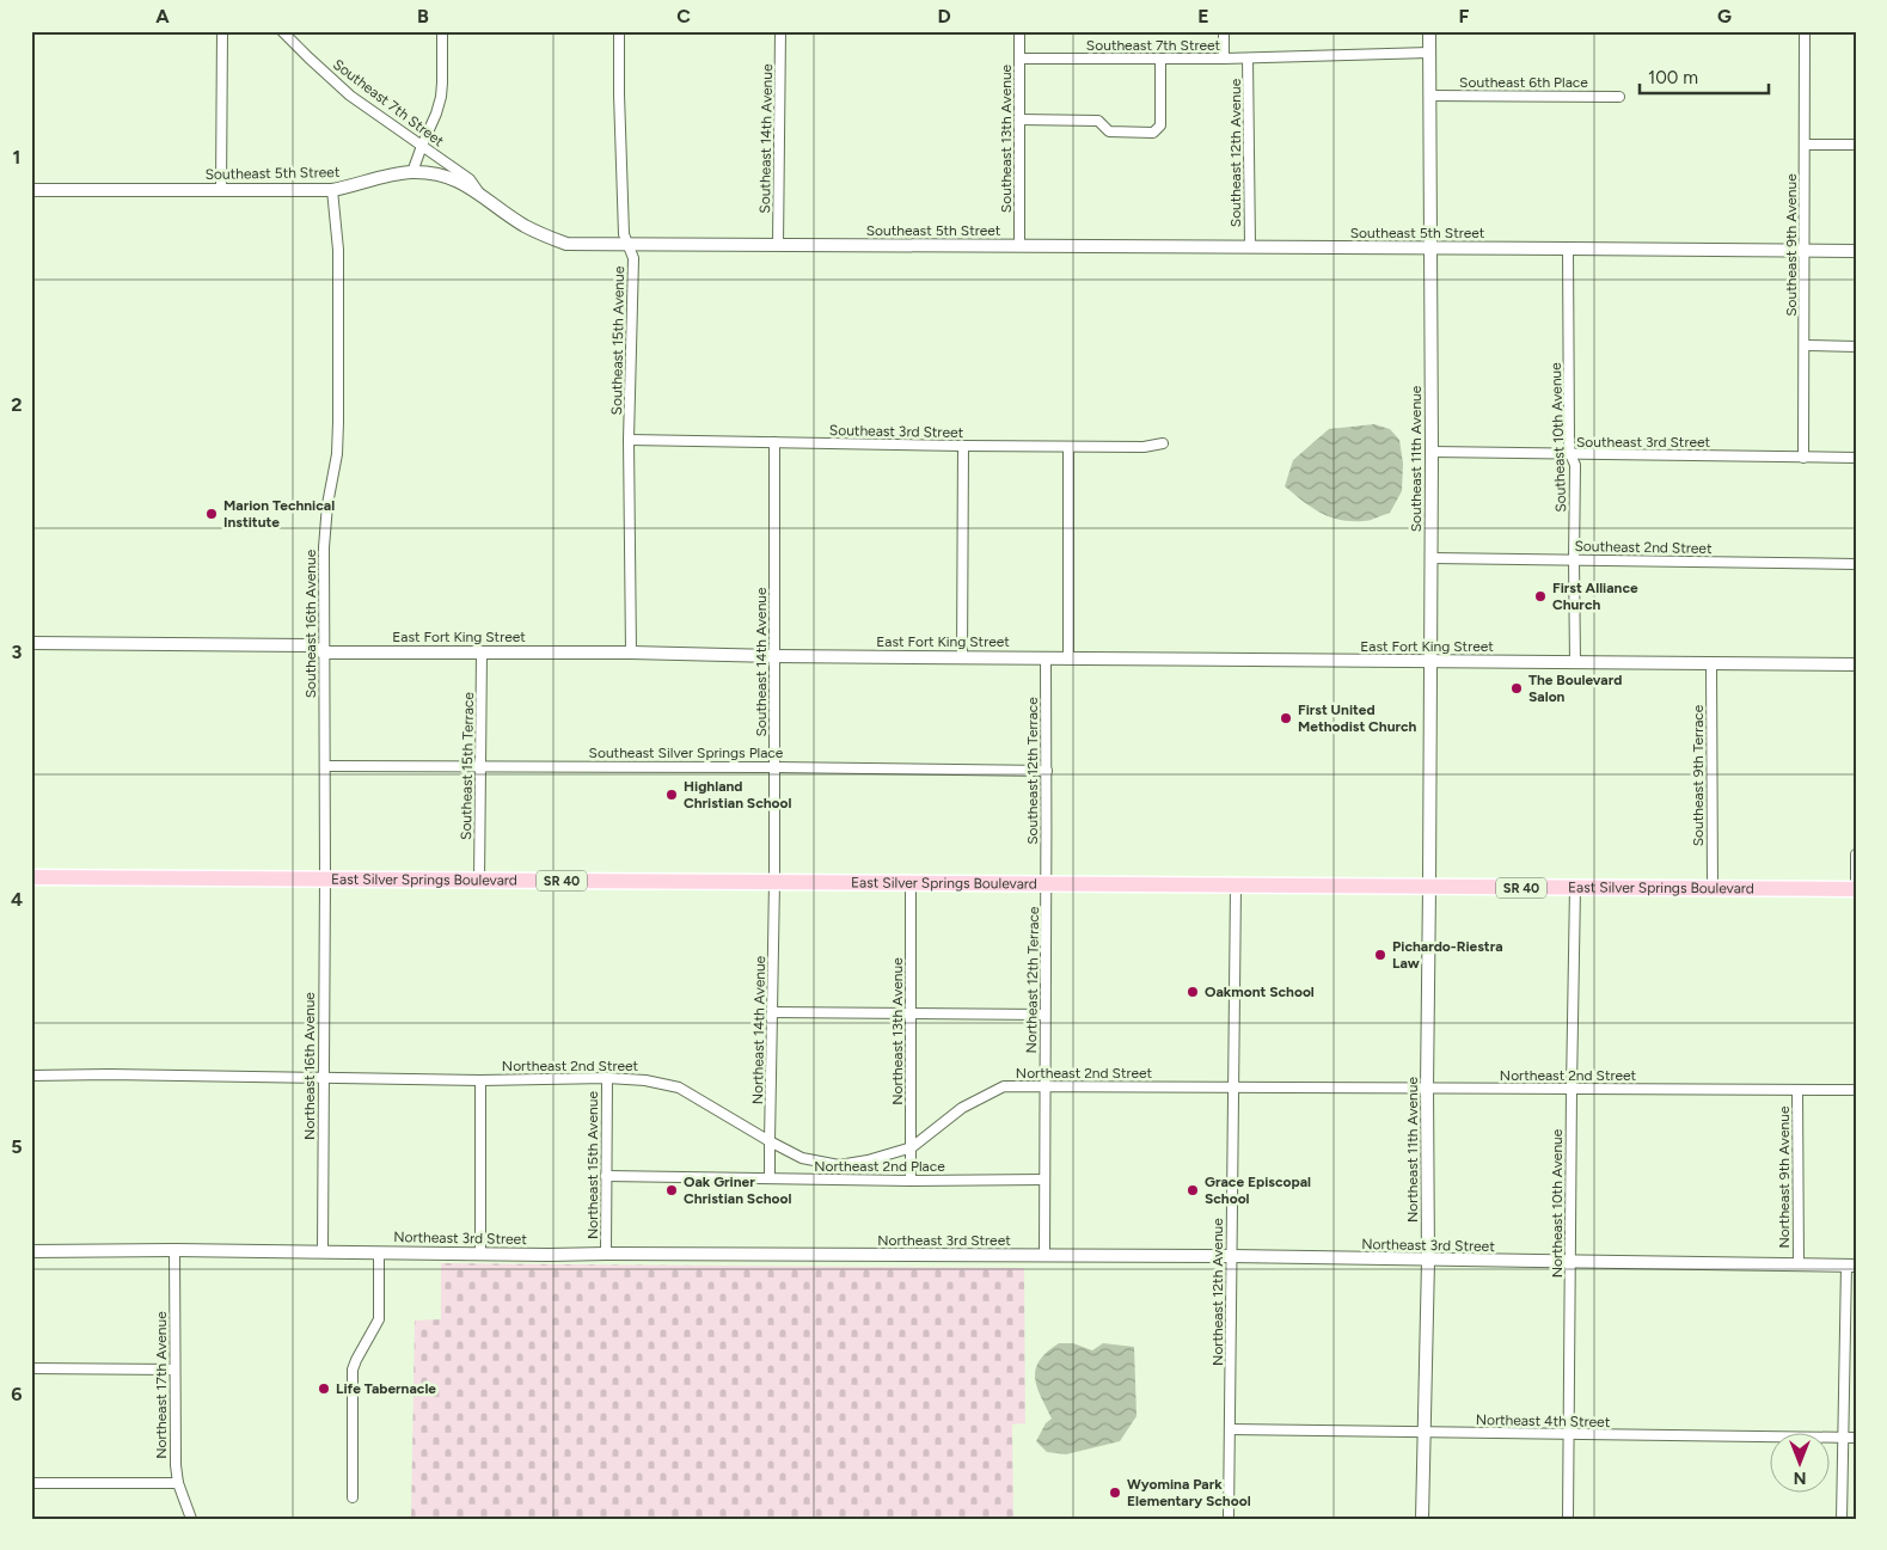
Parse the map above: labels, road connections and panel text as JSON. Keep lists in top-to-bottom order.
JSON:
{
  "streets": {
    "main road": ["East Silver Springs Boulevard", "SR 40"],
    "street": [
      "Southeast 7th Street",
      "Southeast 6th Place",
      "Southeast 14th Avenue",
      "Southeast 13th Avenue",
      "Southeast 12th Avenue",
      "Southeast 5th Street",
      "Southeast 9th Avenue",
      "Southeast 15th Avenue",
      "Southeast 3rd Street",
      "Southeast 10th Avenue",
      "Southeast 11th Avenue",
      "Southeast 2nd Street",
      "Southeast 16th Avenue",
      "East Fort King Street",
      "Southeast Silver Springs Place",
      "Southeast 15th Terrace",
      "Southeast 12th Terrace",
      "Southeast 9th Terrace",
      "Northeast 12th Terrace",
      "Northeast 14th Avenue",
      "Northeast 13th Avenue",
      "Northeast 16th Avenue",
      "Northeast 2nd Street",
      "Northeast 11th Avenue",
      "Northeast 15th Avenue",
      "Northeast 2nd Place",
      "Northeast 9th Avenue",
      "Northeast 10th Avenue",
      "Northeast 3rd Street",
      "Northeast 12th Avenue",
      "Northeast 17th Avenue",
      "Northeast 4th Street"
    ]
  },
  "crossings": [
    ["Southeast 7th Street", "Southeast 13th Avenue"],
    ["Southeast 7th Street", "Southeast 12th Avenue"],
    ["Southeast 7th Street", "Southeast 5th Street"],
    ["Southeast 7th Street", "Southeast 11th Avenue"],
    ["Southeast 6th Place", "Southeast 11th Avenue"],
    ["Southeast 14th Avenue", "Southeast 5th Street"],
    ["Southeast 14th Avenue", "Southeast 3rd Street"],
    ["Southeast 14th Avenue", "East Fort King Street"],
    ["Southeast 14th Avenue", "Southeast Silver Springs Place"],
    ["Southeast 14th Avenue", "East Silver Springs Boulevard"],
    ["Southeast 14th Avenue", "Northeast 14th Avenue"],
    ["Southeast 13th Avenue", "Southeast 5th Street"],
    ["Southeast 12th Avenue", "Southeast 5th Street"],
    ["Southeast 5th Street", "Southeast 9th Avenue"],
    ["Southeast 5th Street", "Southeast 15th Avenue"],
    ["Southeast 5th Street", "Southeast 10th Avenue"],
    ["Southeast 5th Street", "Southeast 11th Avenue"],
    ["Southeast 5th Street", "Southeast 16th Avenue"],
    ["Southeast 9th Avenue", "Southeast 3rd Street"],
    ["Southeast 15th Avenue", "Southeast 3rd Street"],
    ["Southeast 15th Avenue", "East Fort King Street"],
    ["Southeast 3rd Street", "Southeast 10th Avenue"],
    ["Southeast 3rd Street", "Southeast 11th Avenue"],
    ["Southeast 10th Avenue", "Southeast 2nd Street"],
    ["Southeast 10th Avenue", "East Fort King Street"],
    ["Southeast 11th Avenue", "Southeast 2nd Street"],
    ["Southeast 11th Avenue", "East Fort King Street"],
    ["Southeast 11th Avenue", "East Silver Springs Boulevard"],
    ["Southeast 11th Avenue", "Northeast 11th Avenue"],
    ["Southeast 16th Avenue", "East Fort King Street"],
    ["Southeast 16th Avenue", "Southeast Silver Springs Place"],
    ["Southeast 16th Avenue", "East Silver Springs Boulevard"],
    ["Southeast 16th Avenue", "Northeast 16th Avenue"],
    ["East Fort King Street", "Southeast 15th Terrace"],
    ["East Fort King Street", "Southeast 12th Terrace"],
    ["East Fort King Street", "Southeast 9th Terrace"],
    ["Southeast Silver Springs Place", "Southeast 15th Terrace"],
    ["Southeast Silver Springs Place", "Southeast 12th Terrace"],
    ["Southeast 15th Terrace", "East Silver Springs Boulevard"],
    ["Southeast 12th Terrace", "East Silver Springs Boulevard"],
    ["Southeast 12th Terrace", "Northeast 12th Terrace"],
    ["Southeast 9th Terrace", "East Silver Springs Boulevard"],
    ["East Silver Springs Boulevard", "Northeast 12th Terrace"],
    ["East Silver Springs Boulevard", "Northeast 14th Avenue"],
    ["East Silver Springs Boulevard", "Northeast 13th Avenue"],
    ["East Silver Springs Boulevard", "Northeast 16th Avenue"],
    ["East Silver Springs Boulevard", "Northeast 11th Avenue"],
    ["East Silver Springs Boulevard", "Northeast 10th Avenue"],
    ["East Silver Springs Boulevard", "Northeast 12th Avenue"],
    ["Northeast 12th Terrace", "Northeast 2nd Street"],
    ["Northeast 12th Terrace", "Northeast 2nd Place"],
    ["Northeast 12th Terrace", "Northeast 3rd Street"],
    ["Northeast 14th Avenue", "Northeast 2nd Street"],
    ["Northeast 14th Avenue", "Northeast 2nd Place"],
    ["Northeast 13th Avenue", "Northeast 2nd Street"],
    ["Northeast 13th Avenue", "Northeast 2nd Place"],
    ["Northeast 16th Avenue", "Northeast 2nd Street"],
    ["Northeast 16th Avenue", "Northeast 3rd Street"],
    ["Northeast 2nd Street", "Northeast 11th Avenue"],
    ["Northeast 2nd Street", "Northeast 15th Avenue"],
    ["Northeast 2nd Street", "Northeast 9th Avenue"],
    ["Northeast 2nd Street", "Northeast 10th Avenue"],
    ["Northeast 2nd Street", "Northeast 12th Avenue"],
    ["Northeast 11th Avenue", "Northeast 3rd Street"],
    ["Northeast 11th Avenue", "Northeast 4th Street"],
    ["Northeast 15th Avenue", "Northeast 2nd Place"],
    ["Northeast 15th Avenue", "Northeast 3rd Street"],
    ["Northeast 9th Avenue", "Northeast 3rd Street"],
    ["Northeast 10th Avenue", "Northeast 3rd Street"],
    ["Northeast 10th Avenue", "Northeast 4th Street"],
    ["Northeast 3rd Street", "Northeast 12th Avenue"],
    ["Northeast 3rd Street", "Northeast 17th Avenue"],
    ["Northeast 12th Avenue", "Northeast 4th Street"]
  ],
  "places": [
    "Marion Technical Institute",
    "First Alliance Church",
    "The Boulevard Salon",
    "First United Methodist Church",
    "Highland Christian School",
    "Pichardo-Riestra Law",
    "Oakmont School",
    "Oak Griner Christian School",
    "Grace Episcopal School",
    "Life Tabernacle",
    "Wyomina Park Elementary School"
  ],
  "scale_bar": "100 m",
  "north": "bottom",
  "grid": {
    "columns": [
      "A",
      "B",
      "C",
      "D",
      "E",
      "F",
      "G"
    ],
    "rows": [
      "1",
      "2",
      "3",
      "4",
      "5",
      "6"
    ]
  }
}
